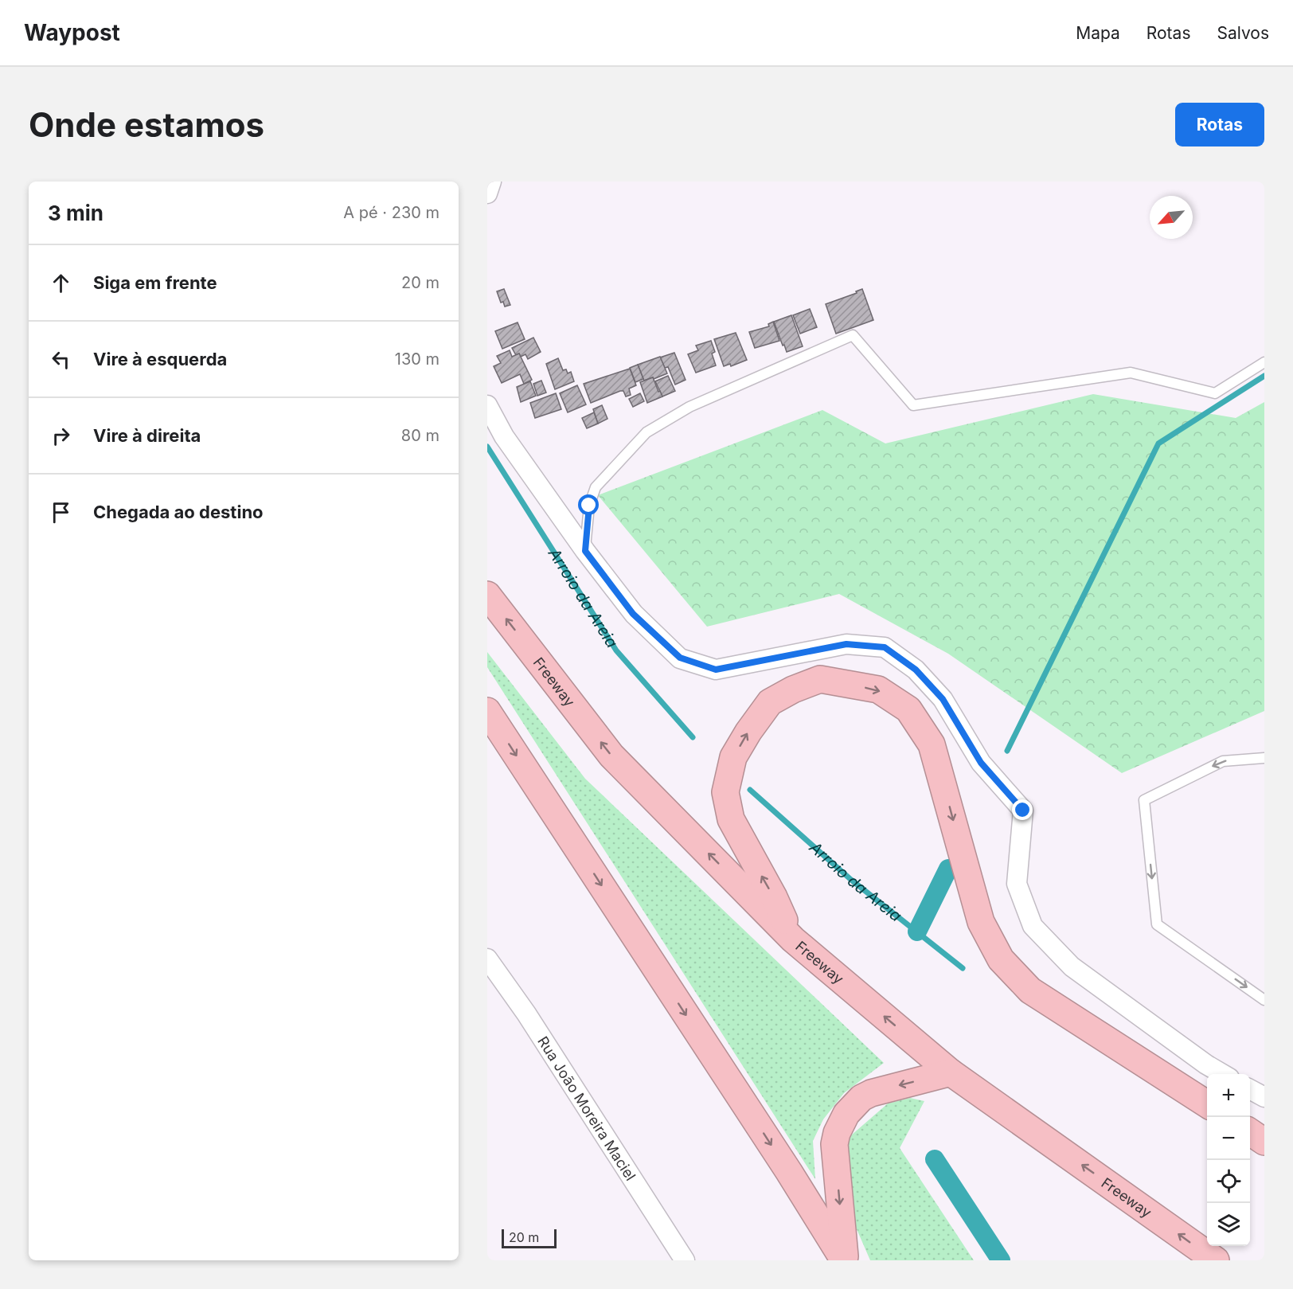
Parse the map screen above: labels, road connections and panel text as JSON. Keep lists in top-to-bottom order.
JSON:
{
  "streets": {
    "highway": ["Freeway"],
    "street": ["Rua João Moreira Maciel"]
  },
  "water": ["Arroio da Areia"],
  "scale_bar": "20 m",
  "north": "bottom left",
  "page": {
    "header": "Waypost",
    "nav": ["Mapa", "Rotas", "Salvos"],
    "buttons": "Rotas",
    "title": "Onde estamos",
    "heading": ["3 min", "A pé · 230 m"],
    "list": [
      ["Siga em frente", "20 m"],
      ["Vire à esquerda", "130 m"],
      ["Vire à direita", "80 m"],
      "Chegada ao destino"
    ],
    "map_buttons": ["+", "−"],
    "scale": "20 m"
  }
}
